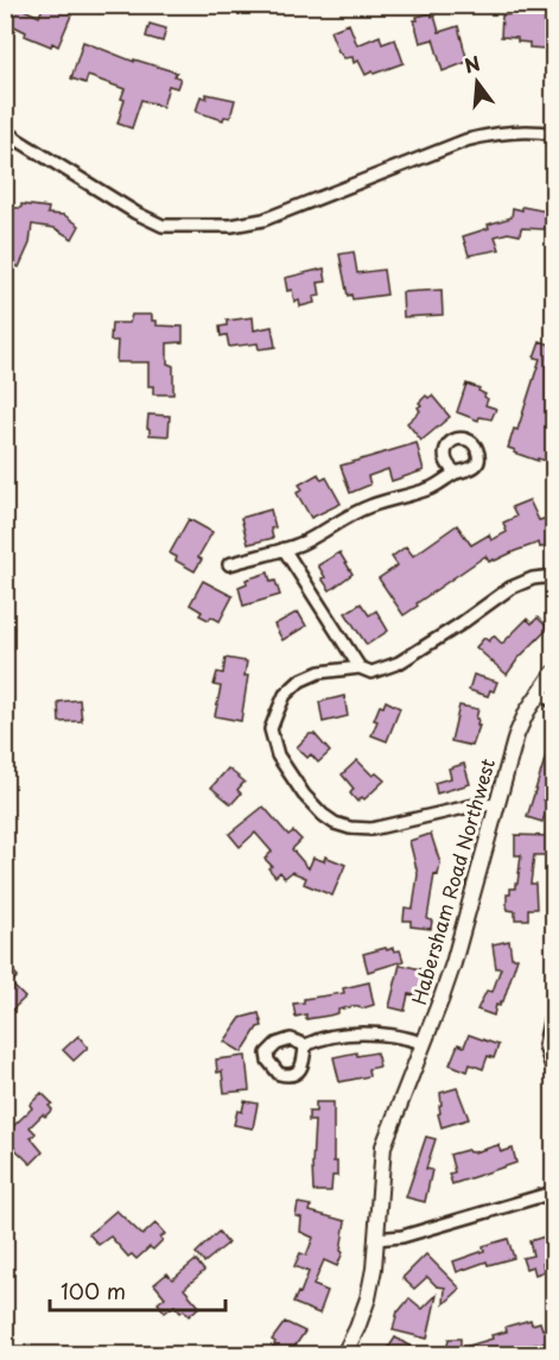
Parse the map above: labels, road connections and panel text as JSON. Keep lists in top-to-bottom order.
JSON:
{
  "streets": {
    "street": ["Habersham Road Northwest"]
  },
  "scale_bar": "100 m",
  "north": "top"
}
